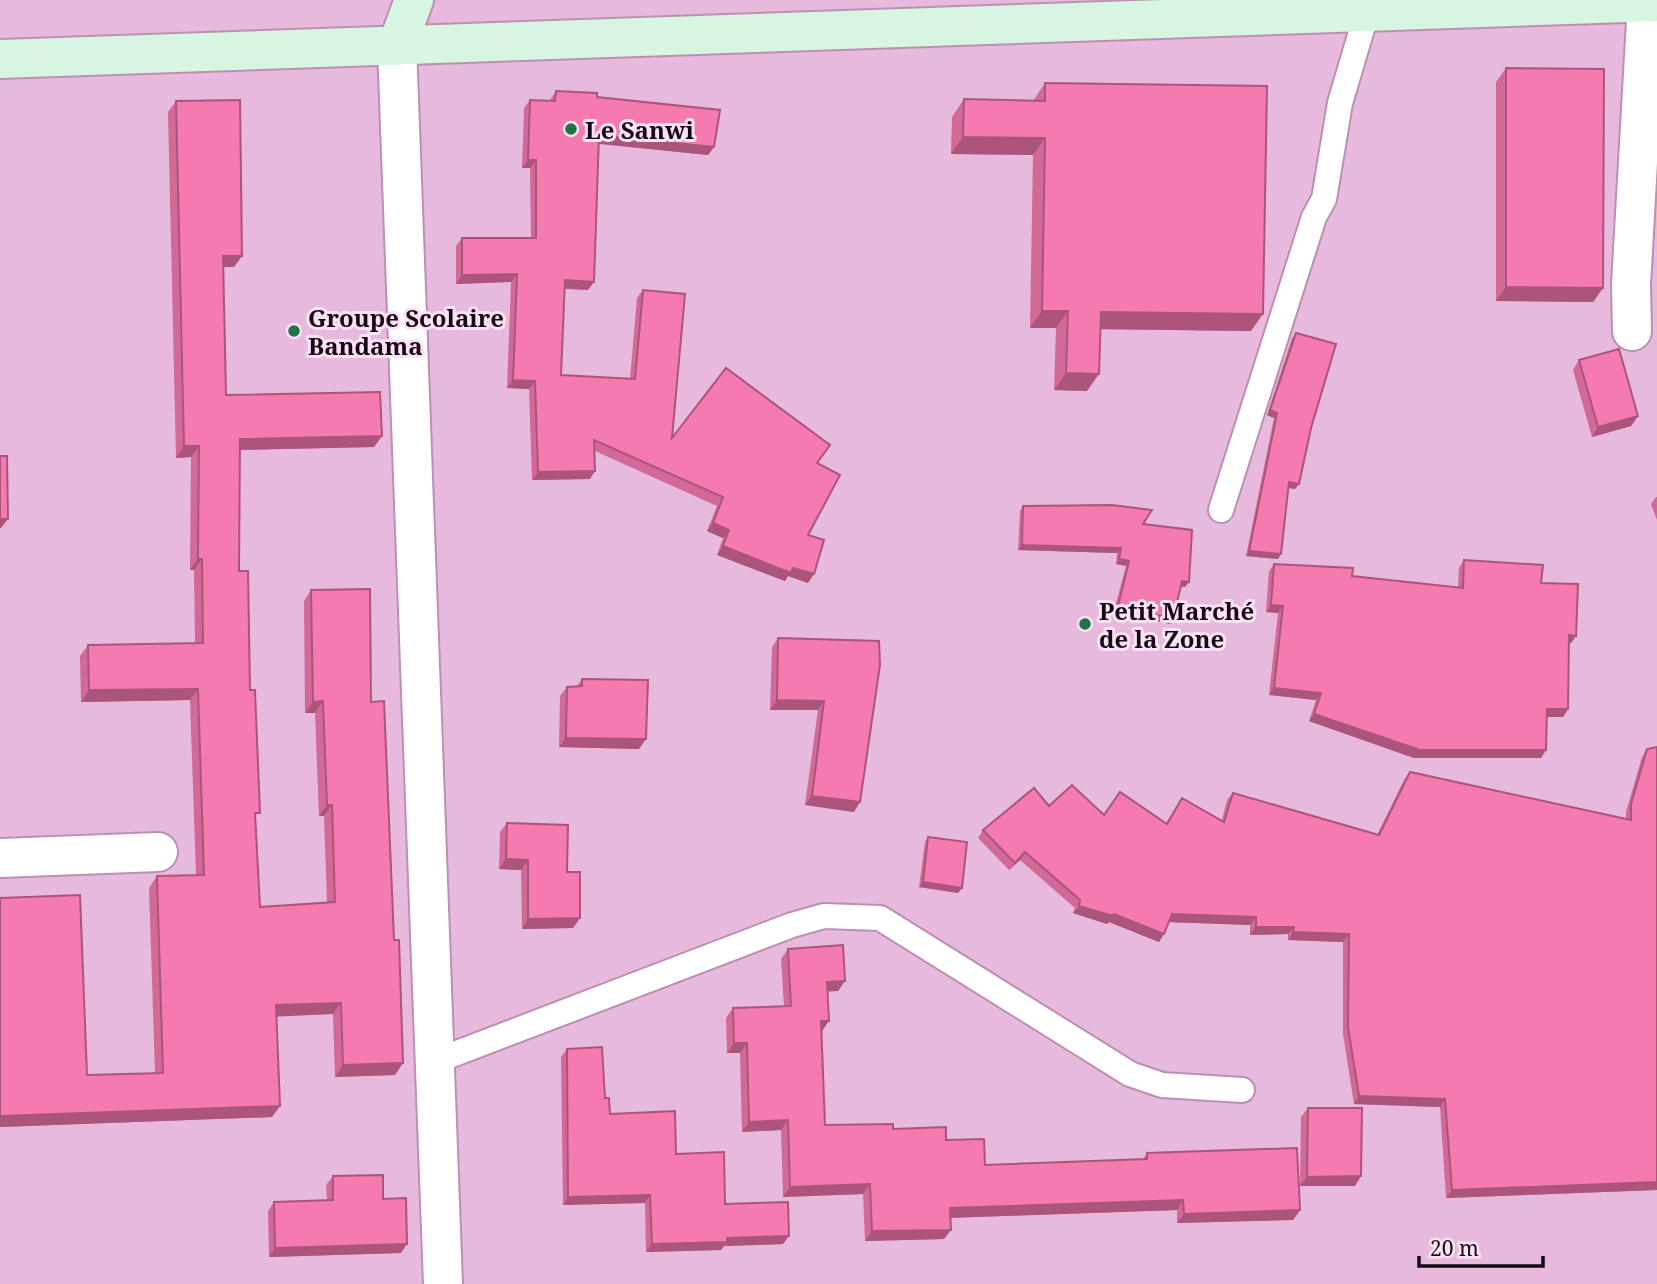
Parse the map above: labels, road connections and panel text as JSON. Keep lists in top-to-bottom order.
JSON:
{
  "places": ["Le Sanwi", "Groupe Scolaire Bandama", "Petit Marché de la Zone"],
  "scale_bar": "20 m"
}
